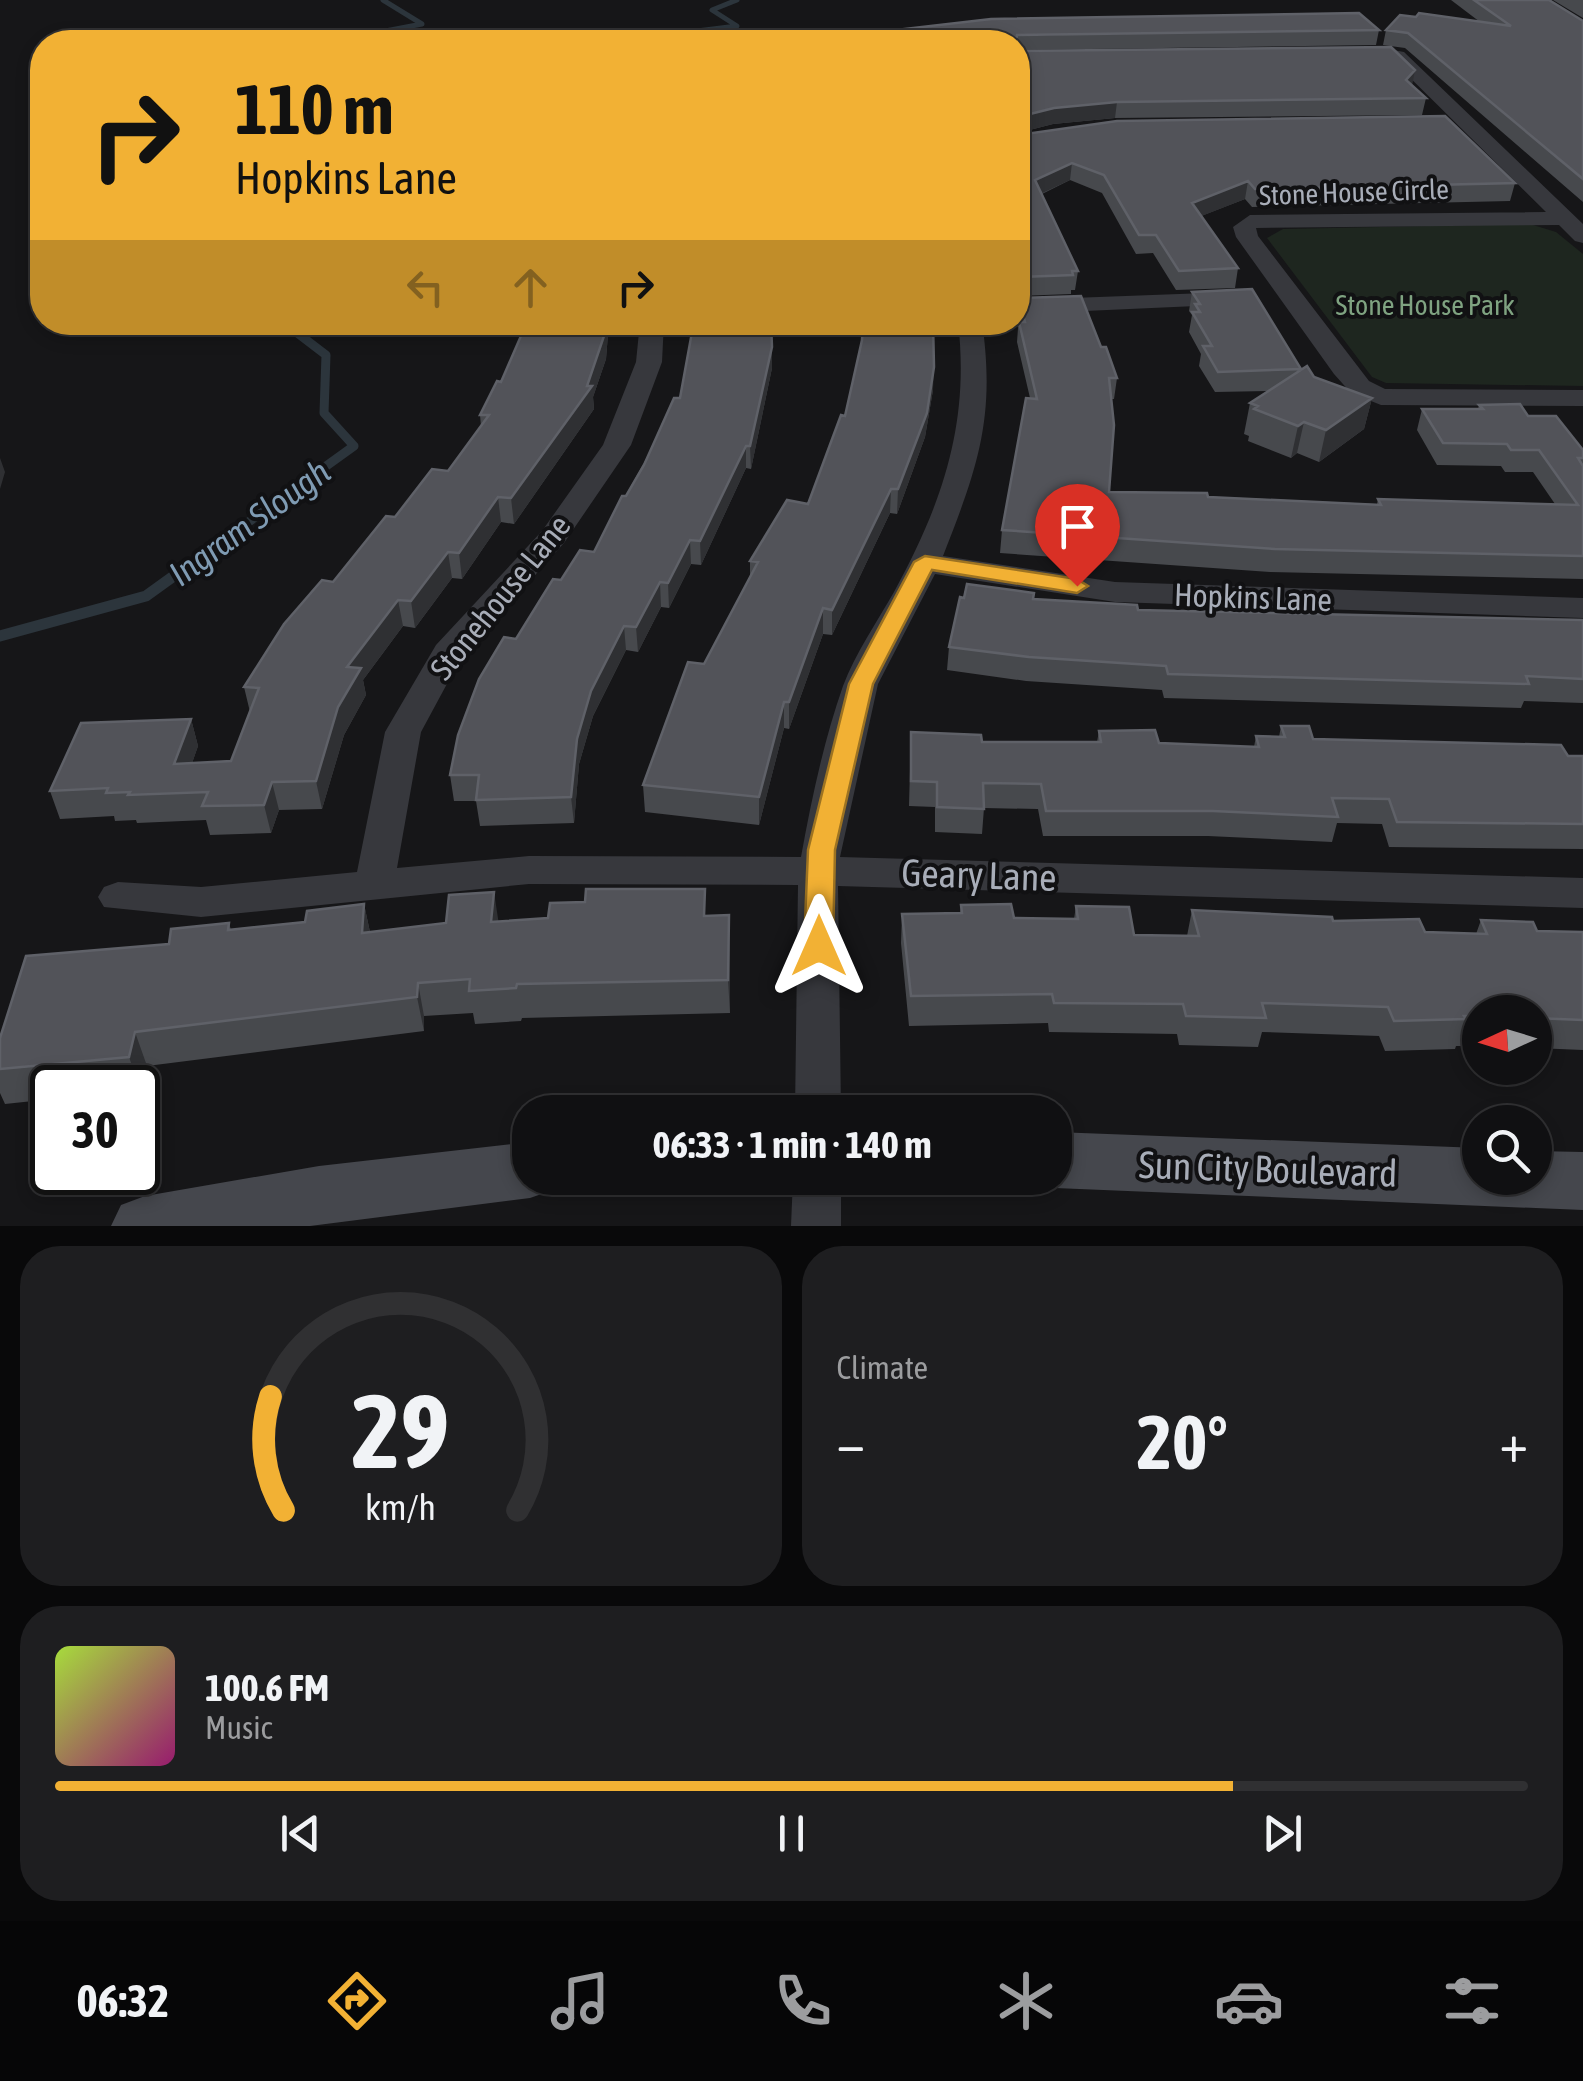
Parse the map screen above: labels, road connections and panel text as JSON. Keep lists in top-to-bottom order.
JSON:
{
  "streets": {
    "street": [
      "Stone House Circle",
      "Stonehouse Lane",
      "Hopkins Lane",
      "Geary Lane",
      "Sun City Boulevard"
    ]
  },
  "crossings": [
    ["Stonehouse Lane", "Geary Lane"]
  ],
  "water": ["Ingram Slough"],
  "parks": ["Stone House Park"],
  "north": "left",
  "page": {
    "turn": ["110 m", "Hopkins Lane"],
    "limit": "30",
    "trip": "06:33 · 1 min · 140 m",
    "tile": "Climate",
    "heat": ["−", "20°", "+"],
    "song": ["100.6 FM", "Music"],
    "tabs": "06:32",
    "gauge": ["29", "km/h"]
  }
}
